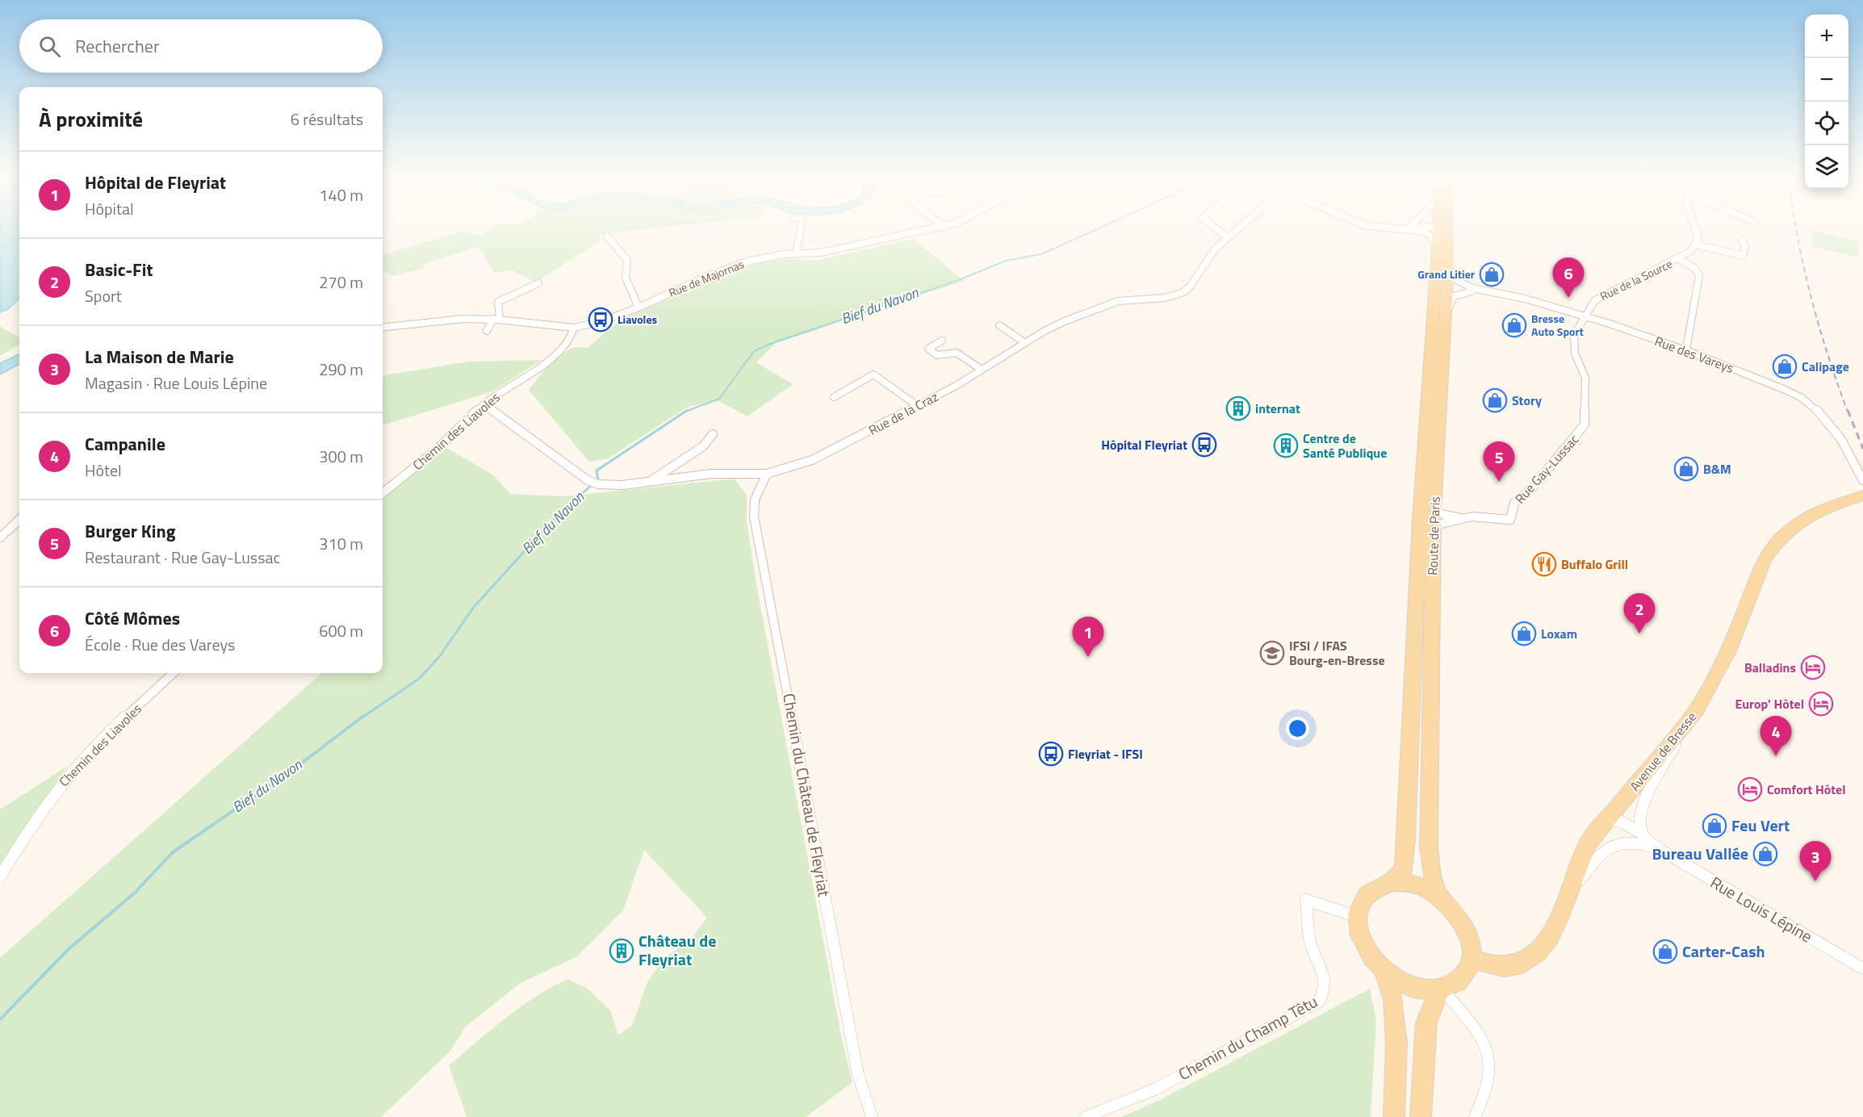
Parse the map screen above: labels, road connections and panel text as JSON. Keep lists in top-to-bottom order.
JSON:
{
  "streets": {
    "main road": ["Route de Paris", "Avenue de Bresse"],
    "street": [
      "Rue de Majornas",
      "Rue de la Source",
      "Rue des Vareys",
      "Rue de la Craz",
      "Chemin des Liavoles",
      "Rue Gay-Lussac",
      "Chemin du Château de Fleyriat",
      "Rue Louis Lépine",
      "Chemin du Champ Têtu"
    ]
  },
  "crossings": [
    ["Rue de Majornas", "Chemin des Liavoles"],
    ["Rue de la Source", "Rue des Vareys"],
    ["Rue de la Source", "Rue Gay-Lussac"],
    ["Rue des Vareys", "Rue Gay-Lussac"],
    ["Rue des Vareys", "Route de Paris"],
    ["Rue de la Craz", "Chemin des Liavoles"],
    ["Rue de la Craz", "Chemin du Château de Fleyriat"],
    ["Rue Gay-Lussac", "Route de Paris"],
    ["Route de Paris", "Avenue de Bresse"],
    ["Route de Paris", "Chemin du Champ Têtu"],
    ["Avenue de Bresse", "Rue Louis Lépine"],
    ["Avenue de Bresse", "Chemin du Champ Têtu"]
  ],
  "water": ["Bief du Navon"],
  "places": {
    "shop": [
      "Grand Litier",
      "Bresse Auto Sport",
      "Calipage",
      "Story",
      "B&M",
      "Loxam",
      "Feu Vert",
      "Bureau Vallée",
      "Carter-Cash"
    ],
    "bus stop": ["Liavoles", "Hôpital Fleyriat", "Fleyriat - IFSI"],
    "building": ["internat", "Centre de Santé Publique", "Château de Fleyriat"],
    "restaurant": ["Buffalo Grill"],
    "school or university": ["IFSI / IFAS Bourg-en-Bresse"],
    "hotel": ["Balladins", "Europ' Hôtel", "Comfort Hôtel"]
  },
  "page": {
    "map_buttons": ["+", "−"],
    "search": "Rechercher",
    "heading": ["À proximité", "6 résultats"],
    "list": [
      {
        "mark": "1",
        "name": "Hôpital de Fleyriat",
        "note": "Hôpital",
        "value": "140 m"
      },
      {
        "mark": "2",
        "name": "Basic-Fit",
        "note": "Sport",
        "value": "270 m"
      },
      {
        "mark": "3",
        "name": "La Maison de Marie",
        "note": "Magasin · Rue Louis Lépine",
        "value": "290 m"
      },
      {
        "mark": "4",
        "name": "Campanile",
        "note": "Hôtel",
        "value": "300 m"
      },
      {
        "mark": "5",
        "name": "Burger King",
        "note": "Restaurant · Rue Gay-Lussac",
        "value": "310 m"
      },
      {
        "mark": "6",
        "name": "Côté Mômes",
        "note": "École · Rue des Vareys",
        "value": "600 m"
      }
    ],
    "pins": [
      "6",
      "5",
      "2",
      "1",
      "4",
      "3"
    ]
  }
}
